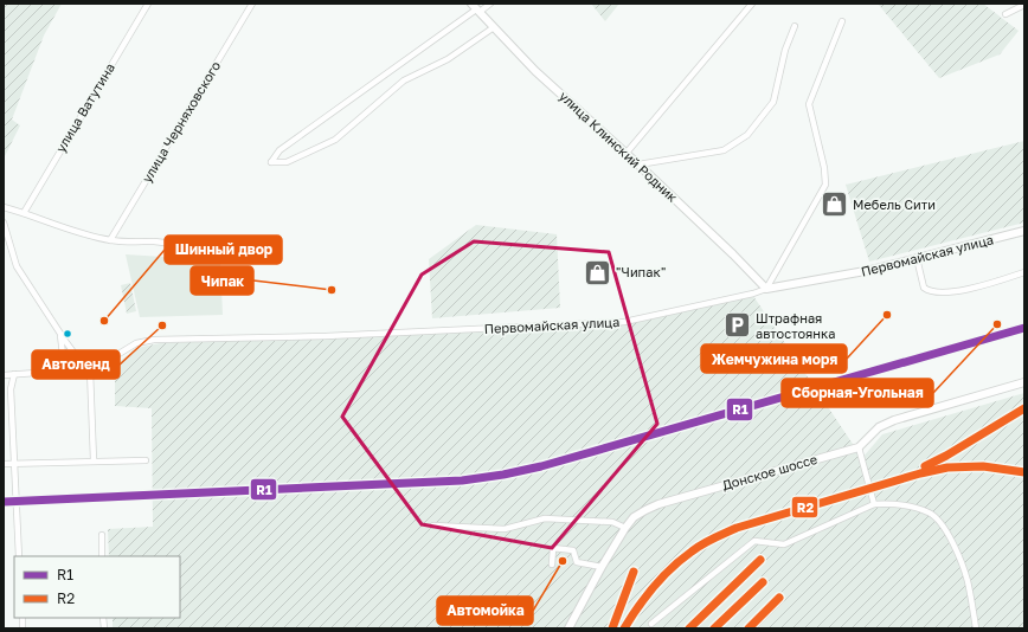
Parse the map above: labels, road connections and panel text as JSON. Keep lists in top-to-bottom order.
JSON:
{
  "streets": {
    "main road": ["улица Клинский Родник", "Первомайская улица", "Донское шоссе"],
    "street": ["улица Ватутина", "улица Черняховского"]
  },
  "crossings": [
    ["улица Клинский Родник", "Первомайская улица"]
  ],
  "places": {
    "shop": ["Мебель Сити", "\"Чипак\""],
    "other": [
      "Чипак",
      "Жемчужина моря",
      "Шинный двор",
      "Сборная-Угольная",
      "Автоленд",
      "Автомойка"
    ],
    "parking": ["Штрафная автостоянка"]
  },
  "lines": ["transit line R1", "transit line R2"],
  "legend": ["R1", "R2"]
}
